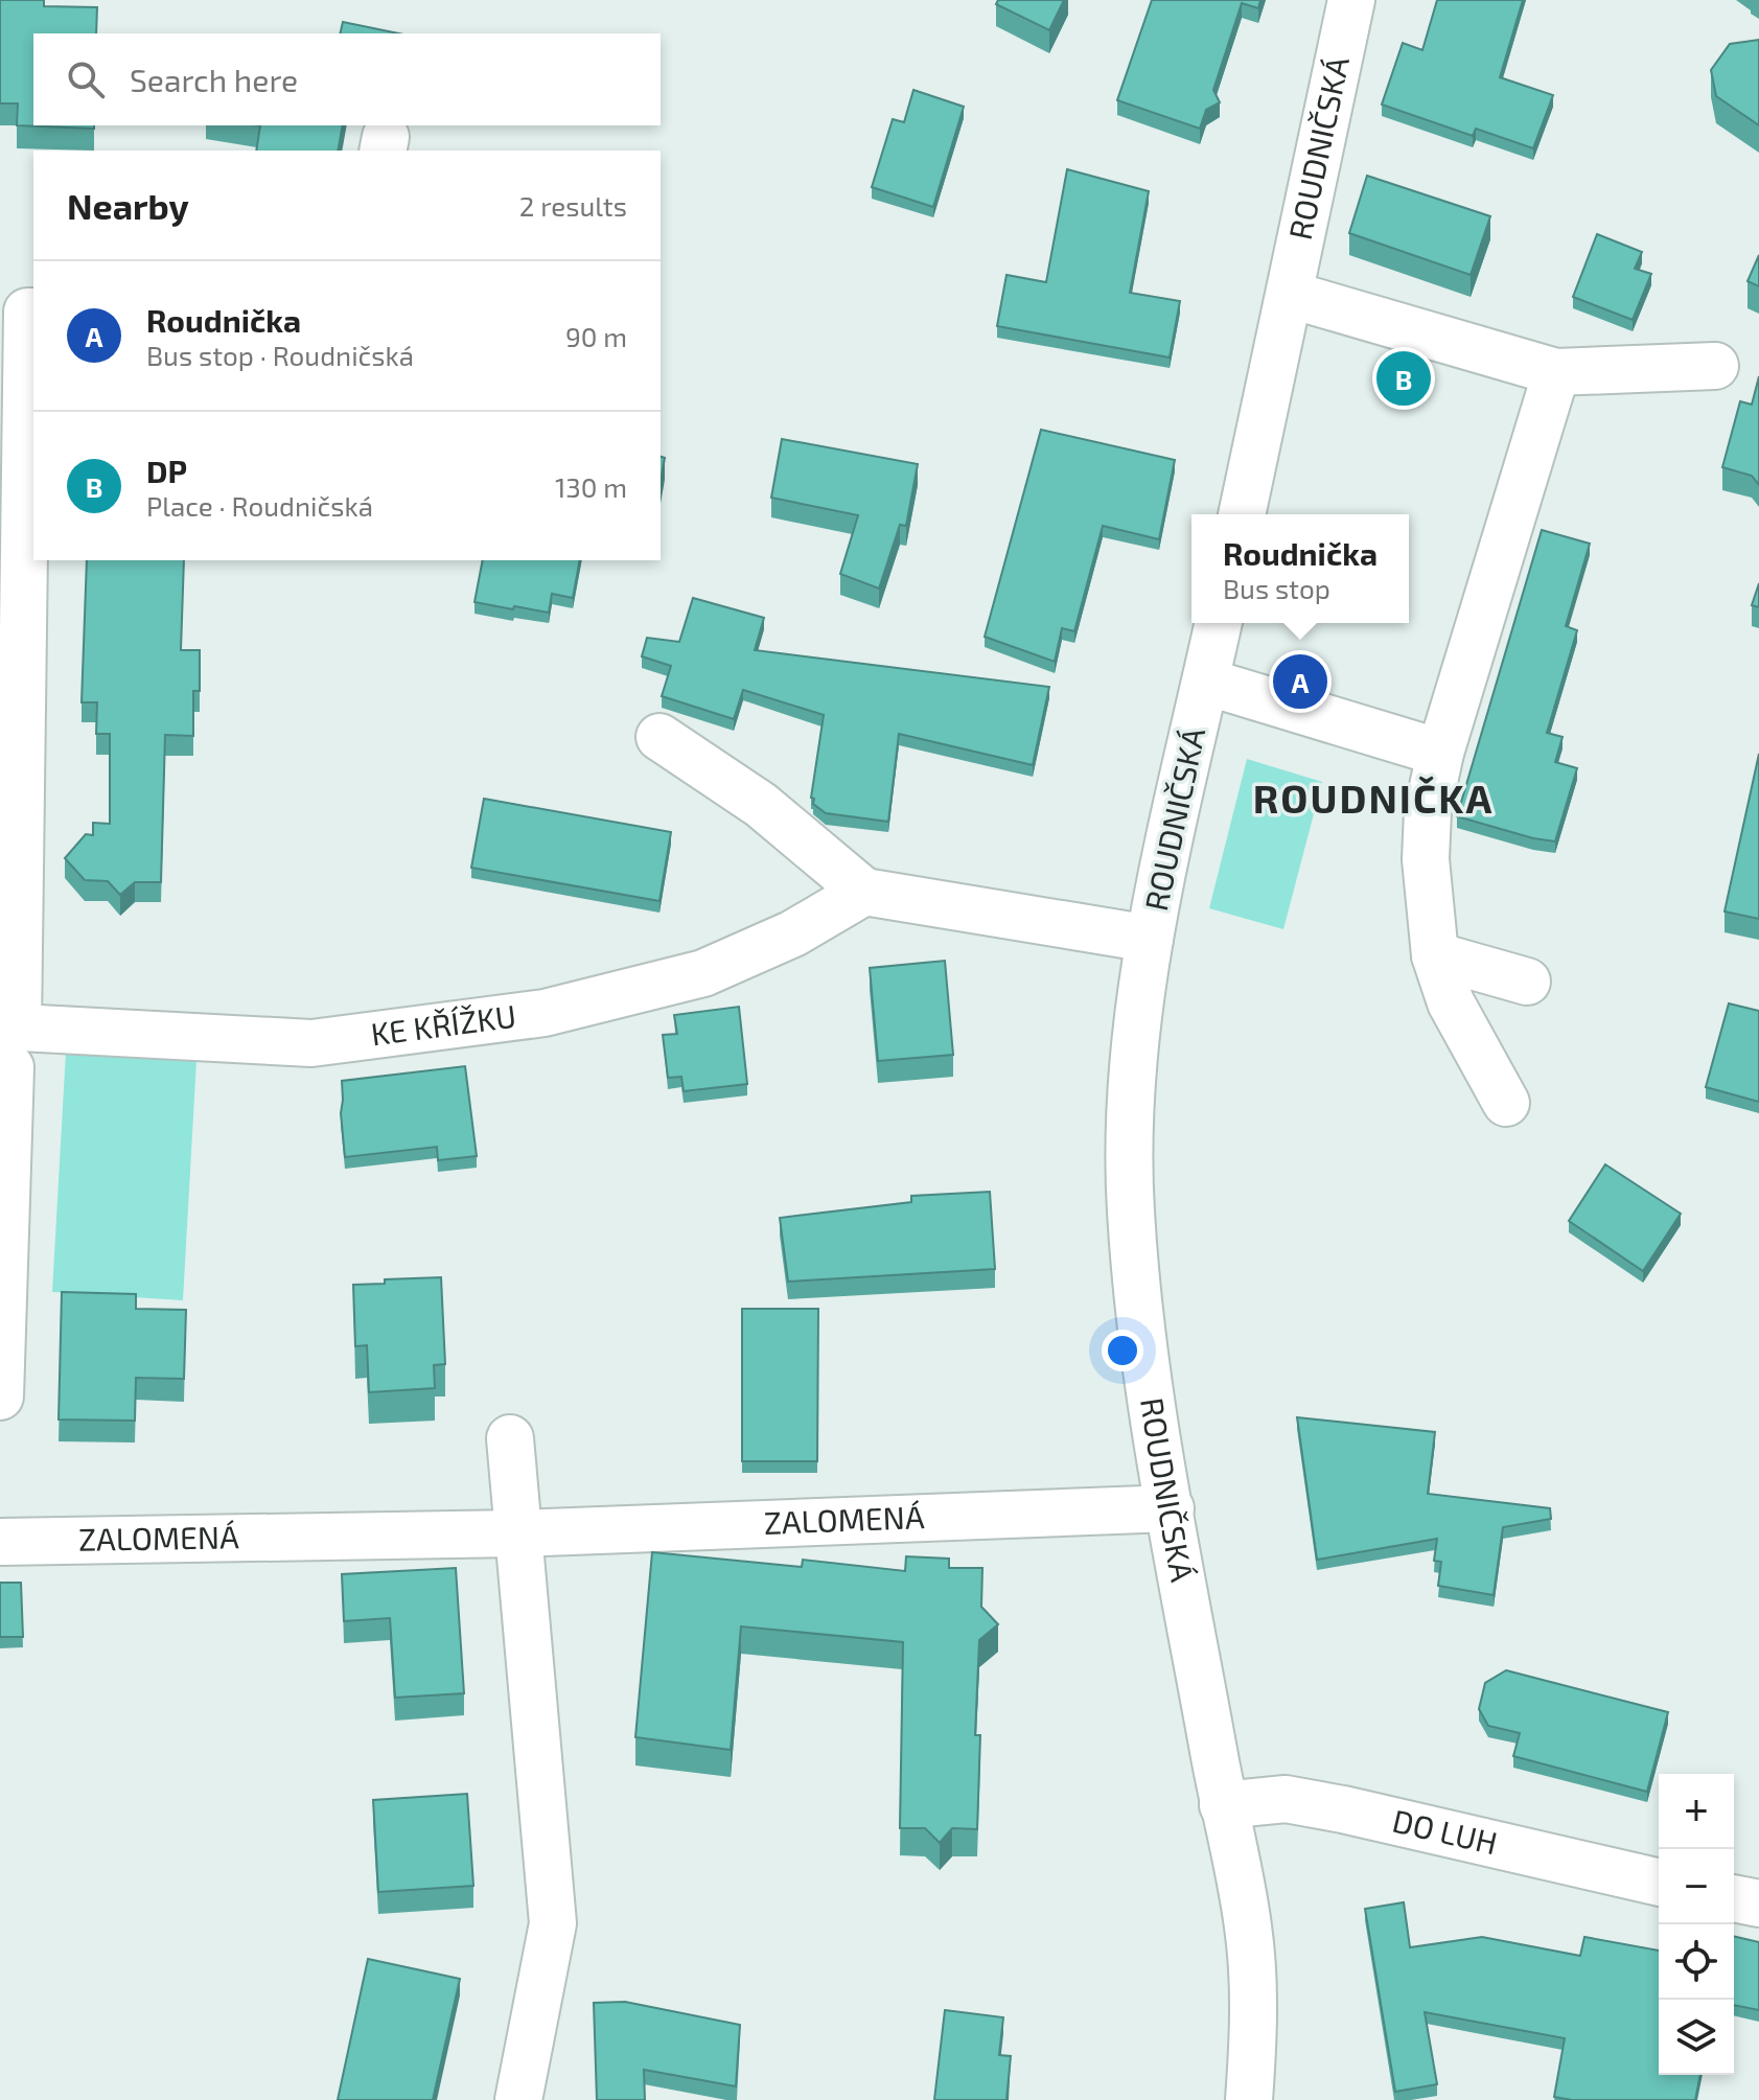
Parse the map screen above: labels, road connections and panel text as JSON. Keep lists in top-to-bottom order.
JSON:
{
  "streets": {
    "street": [
      "ROUDNIČSKÁ",
      "KE KŘÍŽKU",
      "ZALOMENÁ",
      "DO LUH"
    ]
  },
  "crossings": [
    ["ROUDNIČSKÁ", "ZALOMENÁ"],
    ["ROUDNIČSKÁ", "DO LUH"]
  ],
  "districts": ["ROUDNIČKA"],
  "page": {
    "search": "Search here",
    "heading": ["Nearby", "2 results"],
    "list": [
      {
        "mark": "A",
        "name": "Roudnička",
        "note": "Bus stop · Roudničská",
        "value": "90 m"
      },
      {
        "mark": "B",
        "name": "DP",
        "note": "Place · Roudničská",
        "value": "130 m"
      }
    ],
    "pins": ["B", "A"],
    "popup": ["Roudnička", "Bus stop"],
    "map_buttons": ["+", "−"]
  }
}
